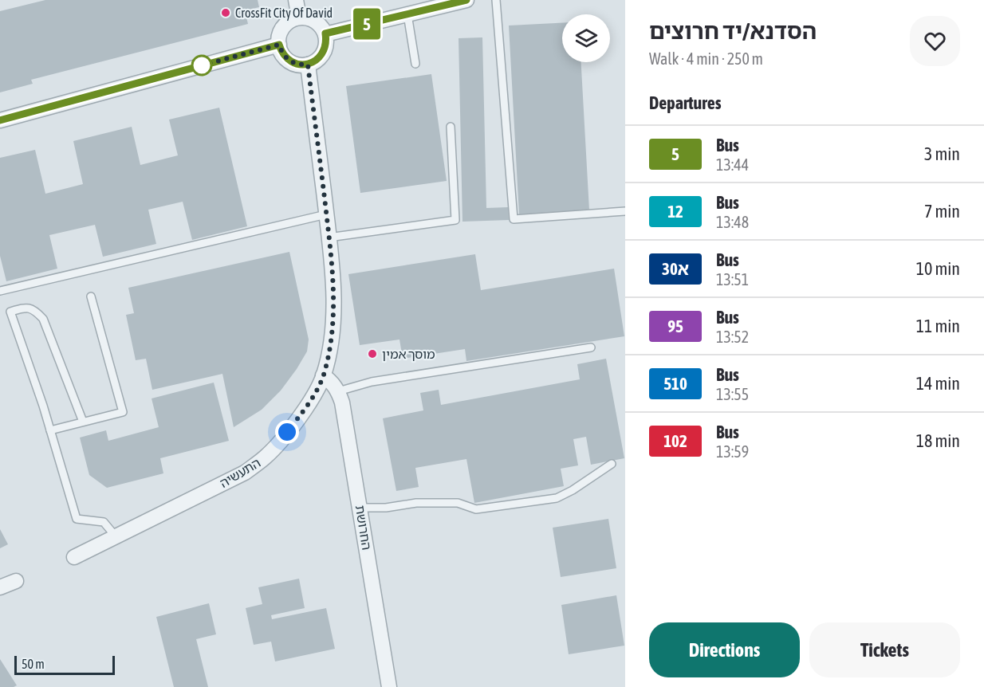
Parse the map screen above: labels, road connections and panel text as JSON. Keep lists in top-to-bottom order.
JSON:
{
  "streets": {
    "street": ["התעשיה", "החרושת"]
  },
  "places": ["CrossFit City Of David", "מוסך אמין"],
  "lines": ["bus line 5"],
  "scale_bar": "50 m",
  "page": {
    "on_map": "5",
    "heading": [
      ["הסדנא/יד חרוצים", "Walk · 4 min · 250 m"],
      "Departures"
    ],
    "list": [
      {
        "mark": "5",
        "name": "Bus",
        "note": "13:44",
        "value": "3 min"
      },
      {
        "mark": "12",
        "name": "Bus",
        "note": "13:48",
        "value": "7 min"
      },
      {
        "mark": "30א",
        "name": "Bus",
        "note": "13:51",
        "value": "10 min"
      },
      {
        "mark": "95",
        "name": "Bus",
        "note": "13:52",
        "value": "11 min"
      },
      {
        "mark": "510",
        "name": "Bus",
        "note": "13:55",
        "value": "14 min"
      },
      {
        "mark": "102",
        "name": "Bus",
        "note": "13:59",
        "value": "18 min"
      }
    ],
    "buttons": ["Directions", "Tickets"],
    "scale": "50 m"
  }
}
